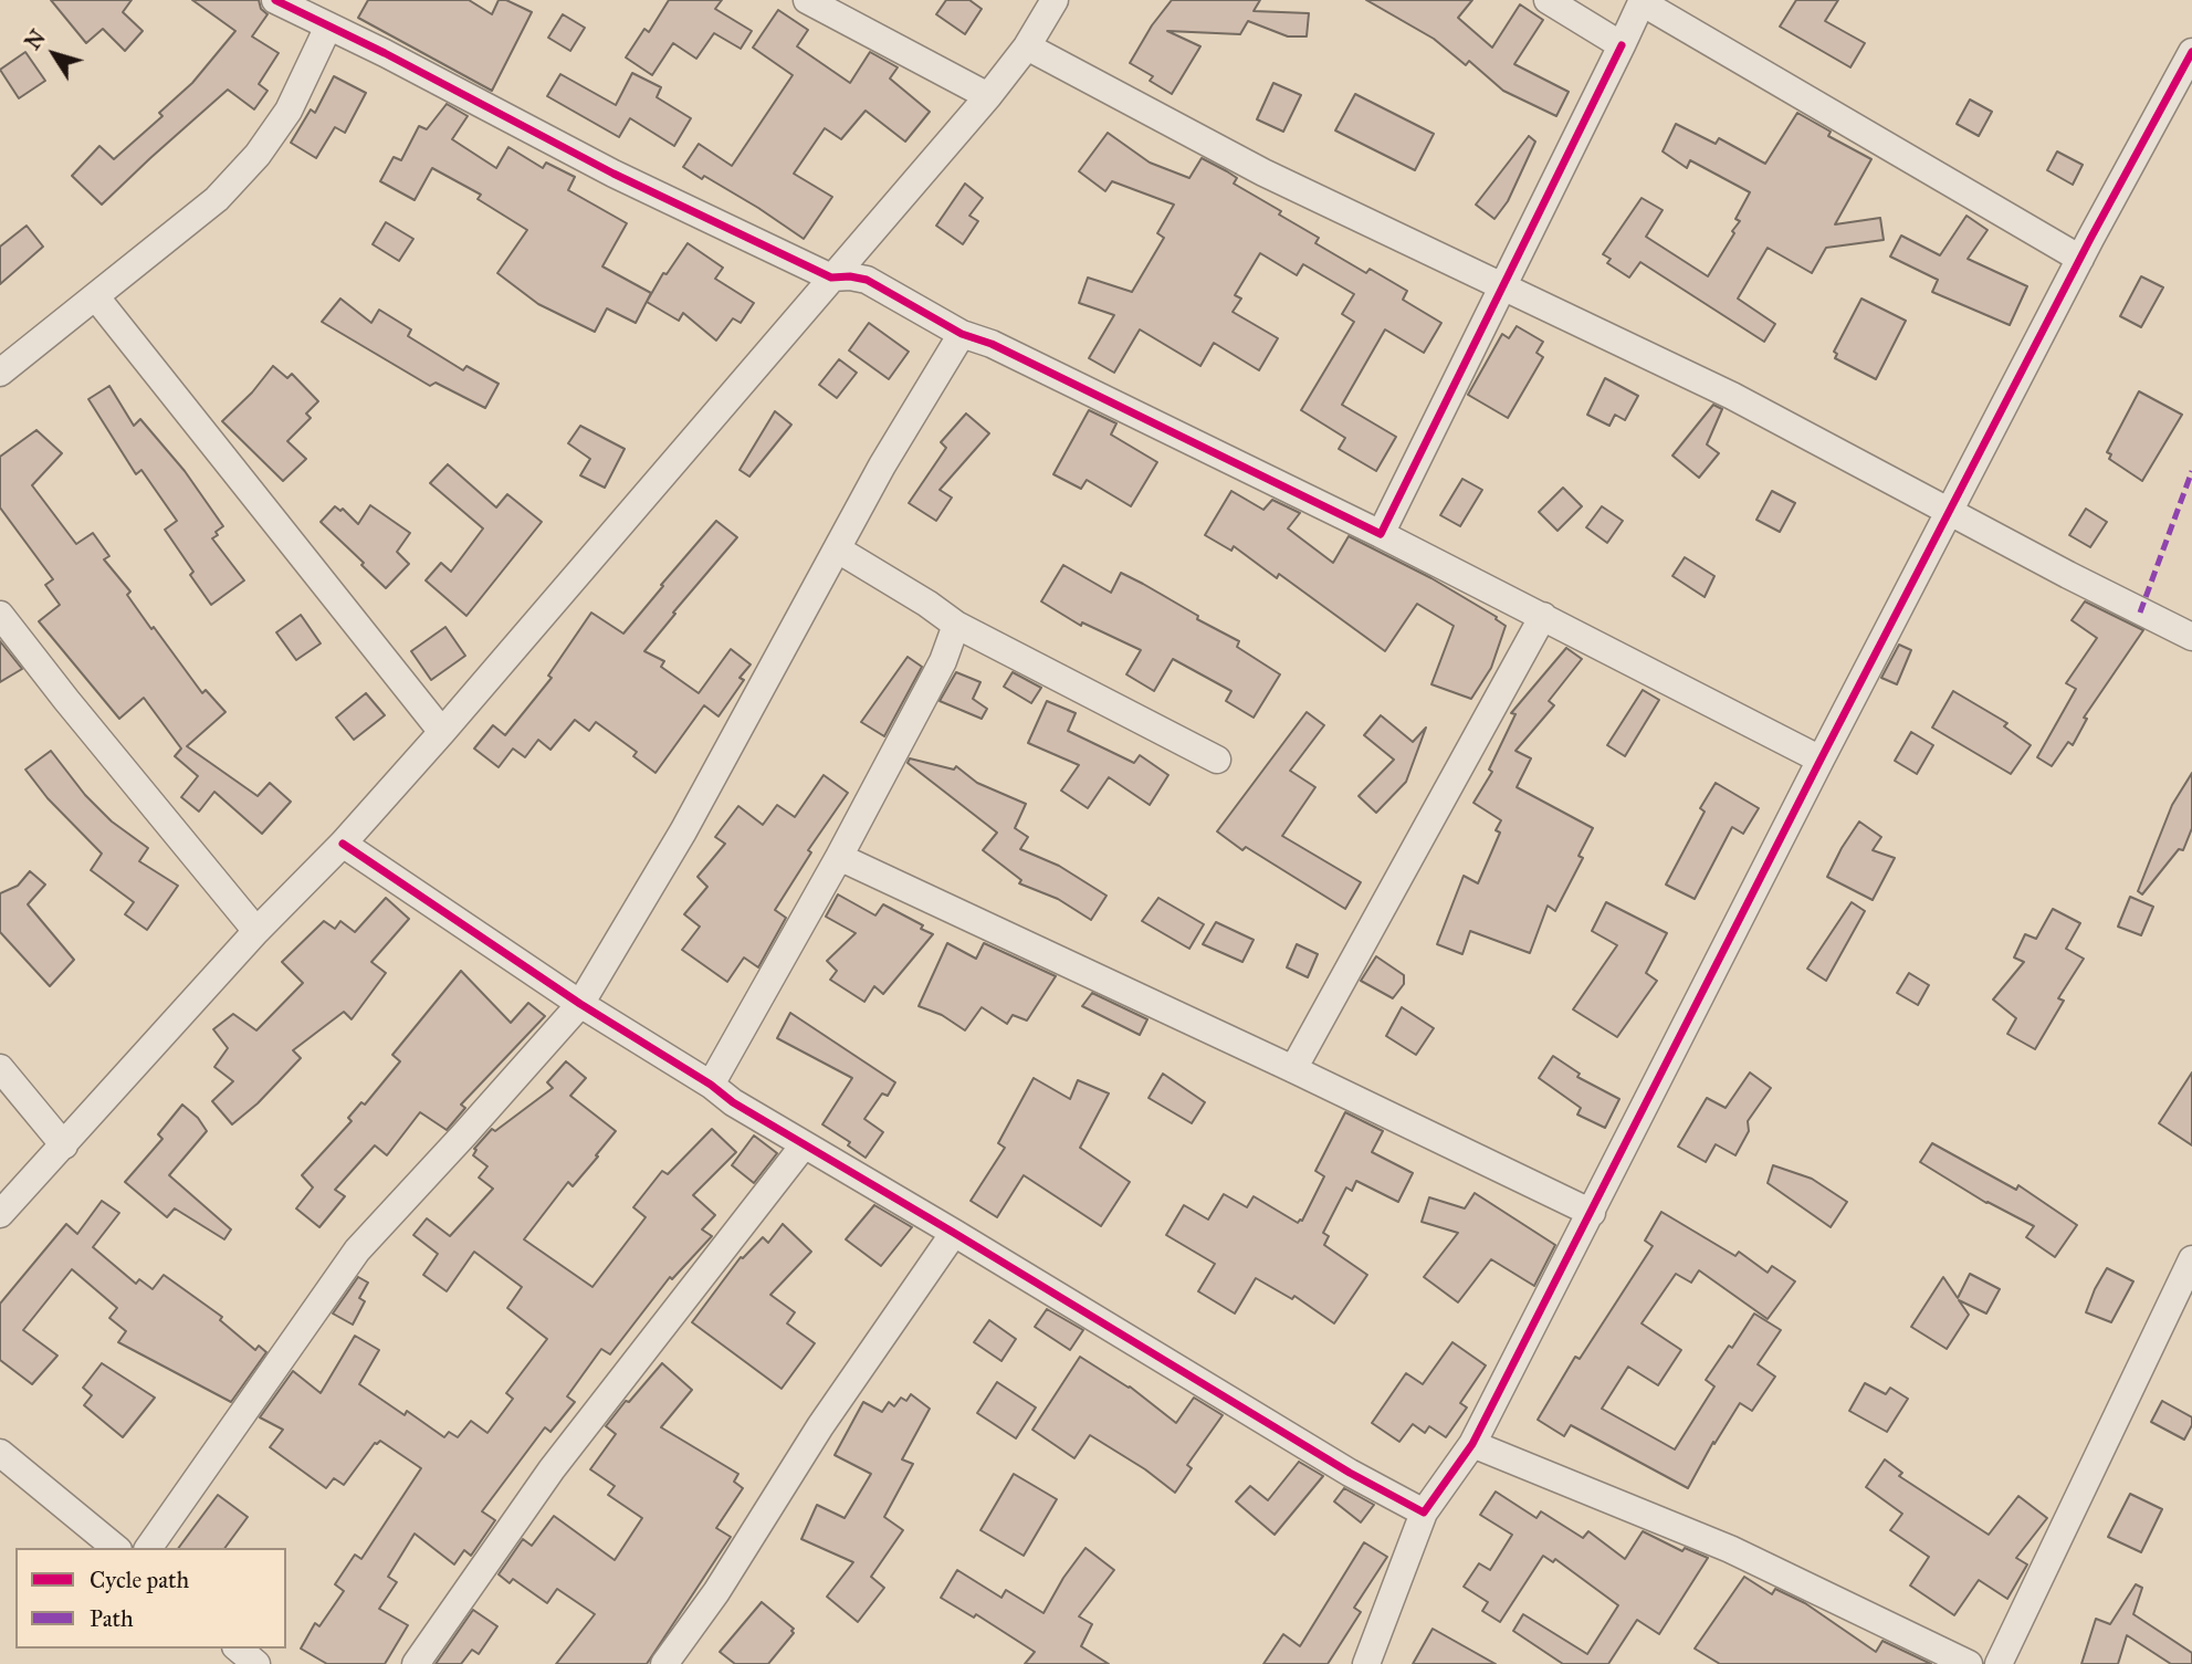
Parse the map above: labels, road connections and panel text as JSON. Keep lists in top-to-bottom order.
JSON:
{
  "legend": ["Cycle path", "Path"],
  "north": "top left"
}
